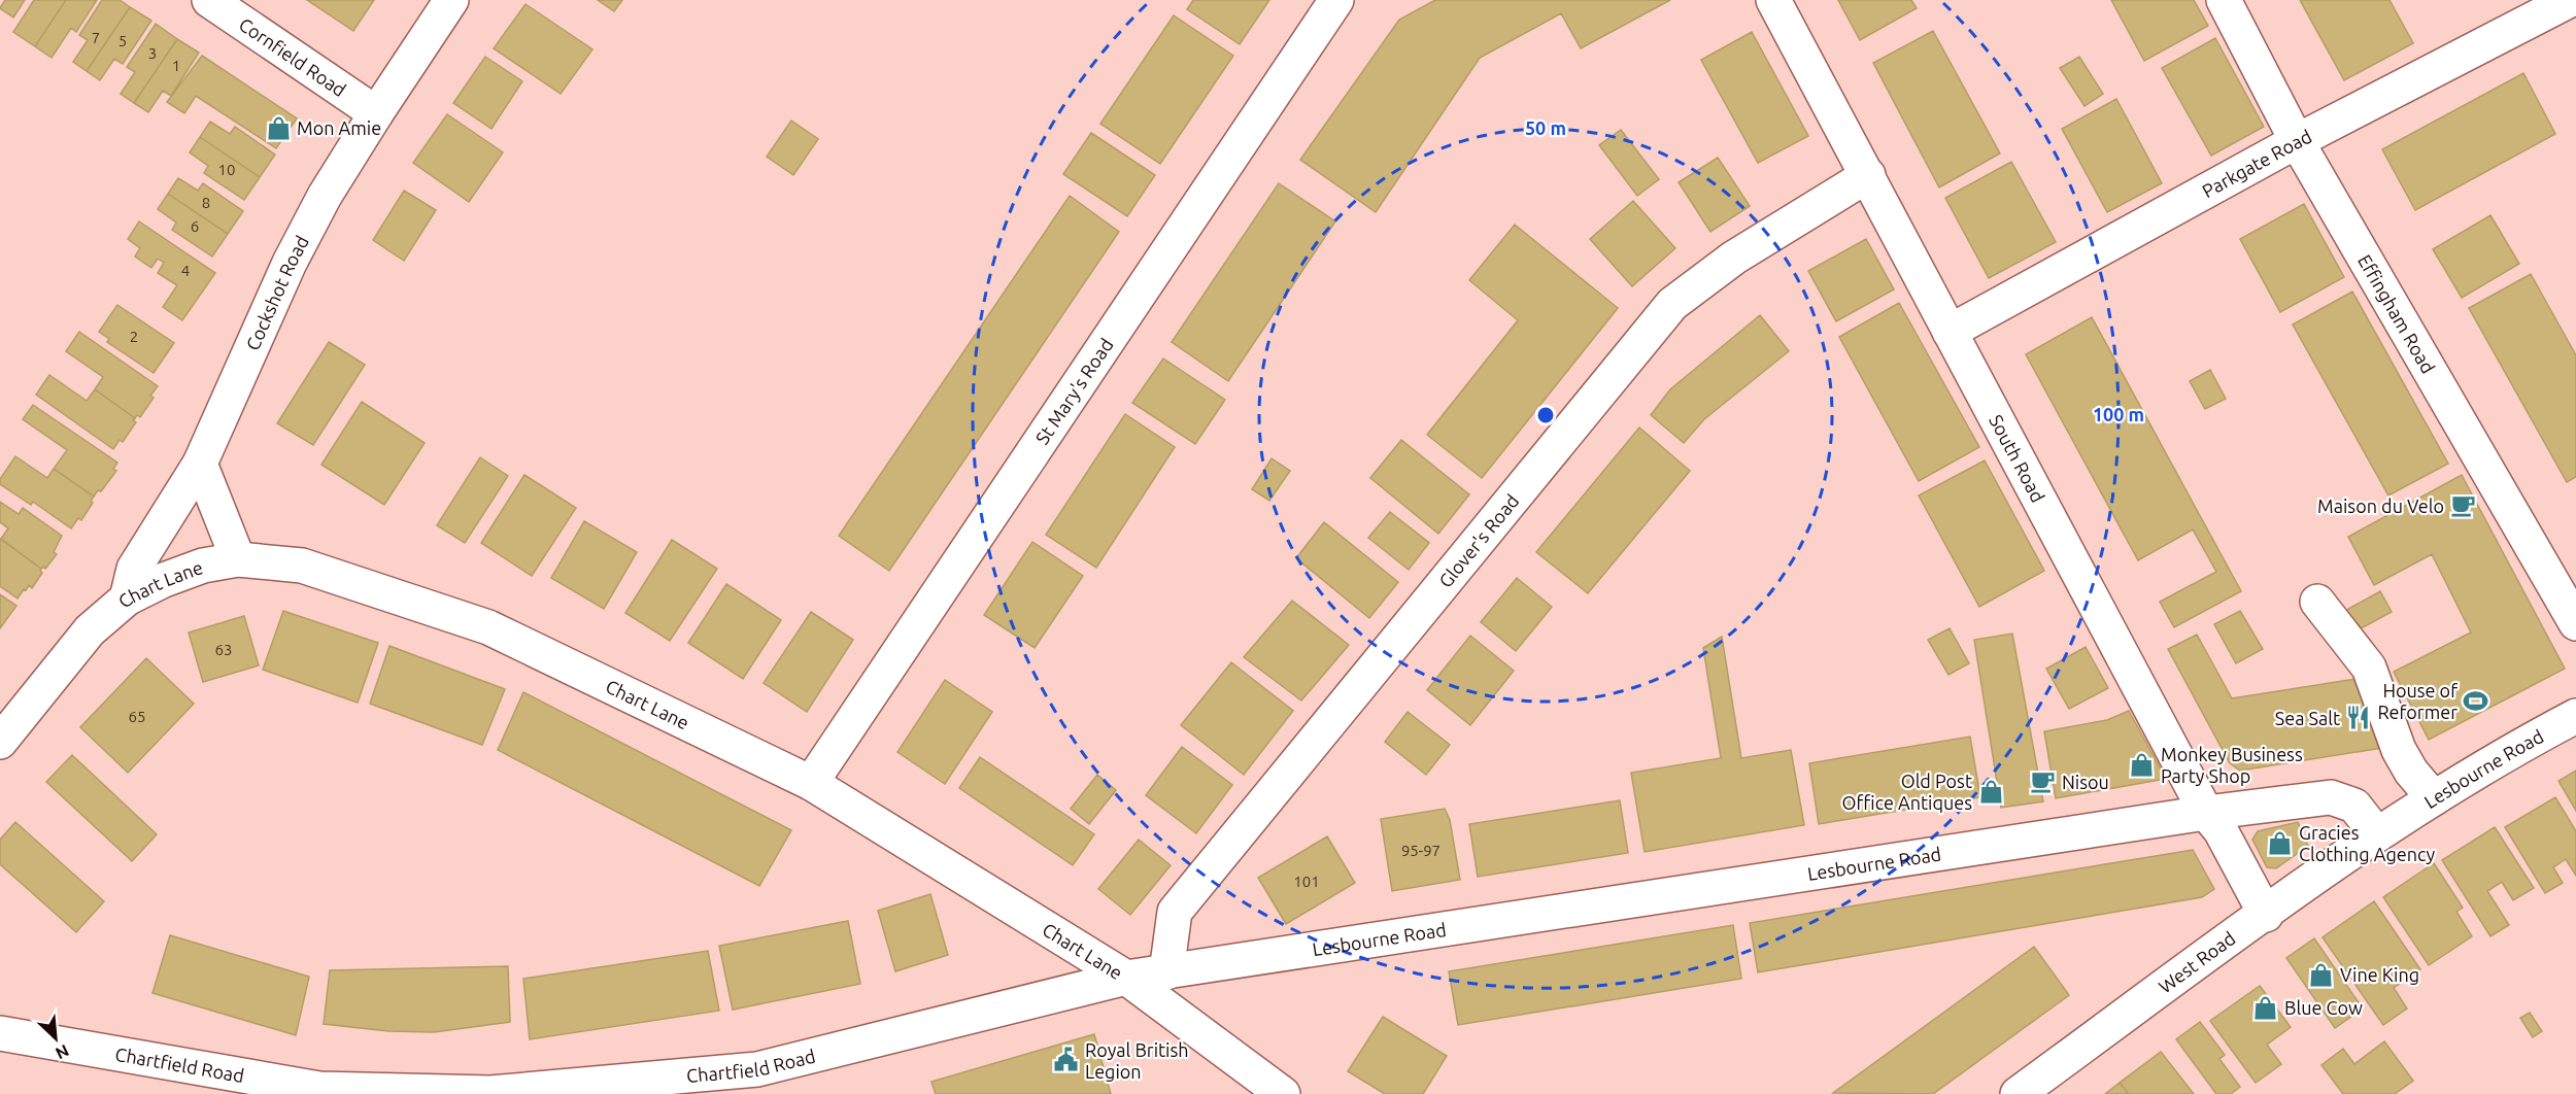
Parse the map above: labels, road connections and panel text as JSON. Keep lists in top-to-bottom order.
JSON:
{
  "streets": {
    "street": [
      "Cornfield Road",
      "Parkgate Road",
      "Cockshot Road",
      "Effingham Road",
      "St Mary's Road",
      "South Road",
      "Glover's Road",
      "Chart Lane",
      "Lesbourne Road",
      "West Road",
      "Chartfield Road"
    ]
  },
  "crossings": [
    ["Cornfield Road", "Cockshot Road"],
    ["Parkgate Road", "Effingham Road"],
    ["Parkgate Road", "South Road"],
    ["Cockshot Road", "Chart Lane"],
    ["St Mary's Road", "Chart Lane"],
    ["South Road", "Glover's Road"],
    ["South Road", "Lesbourne Road"],
    ["South Road", "West Road"],
    ["Glover's Road", "Lesbourne Road"],
    ["Chart Lane", "Lesbourne Road"],
    ["Chart Lane", "Chartfield Road"],
    ["Lesbourne Road", "West Road"],
    ["Lesbourne Road", "Chartfield Road"]
  ],
  "places": {
    "shop": [
      "Mon Amie",
      "Monkey Business Party Shop",
      "Old Post Office Antiques",
      "Gracies Clothing Agency",
      "Vine King",
      "Blue Cow"
    ],
    "cafe": ["Maison du Velo", "Nisou"],
    "sports": ["House of Reformer"],
    "restaurant": ["Sea Salt"],
    "public building": ["Royal British Legion"]
  },
  "house_numbers": [
    "7",
    "5",
    "3",
    "1",
    "10",
    "8",
    "6",
    "4",
    "2",
    "63",
    "65",
    "95-97",
    "101"
  ],
  "north": "bottom right",
  "rings": ["50 m", "100 m"]
}
